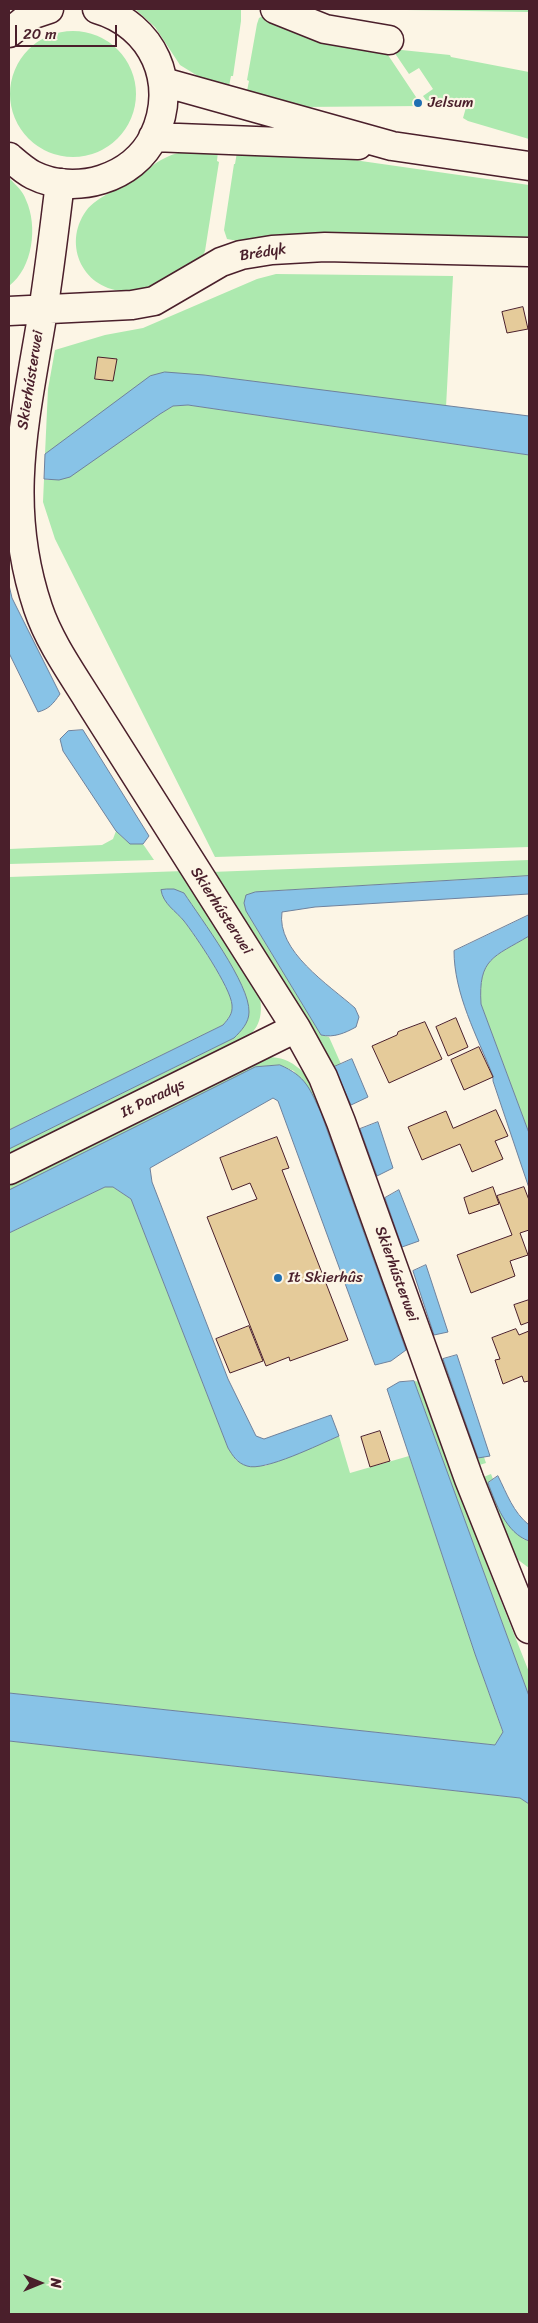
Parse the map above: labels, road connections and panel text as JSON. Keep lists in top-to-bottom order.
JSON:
{
  "streets": {
    "street": ["Brédyk", "Skierhústerwei", "It Paradys"]
  },
  "crossings": [
    ["Brédyk", "Skierhústerwei"],
    ["Skierhústerwei", "It Paradys"]
  ],
  "places": ["Jelsum", "It Skierhûs"],
  "scale_bar": "20 m",
  "north": "right"
}
